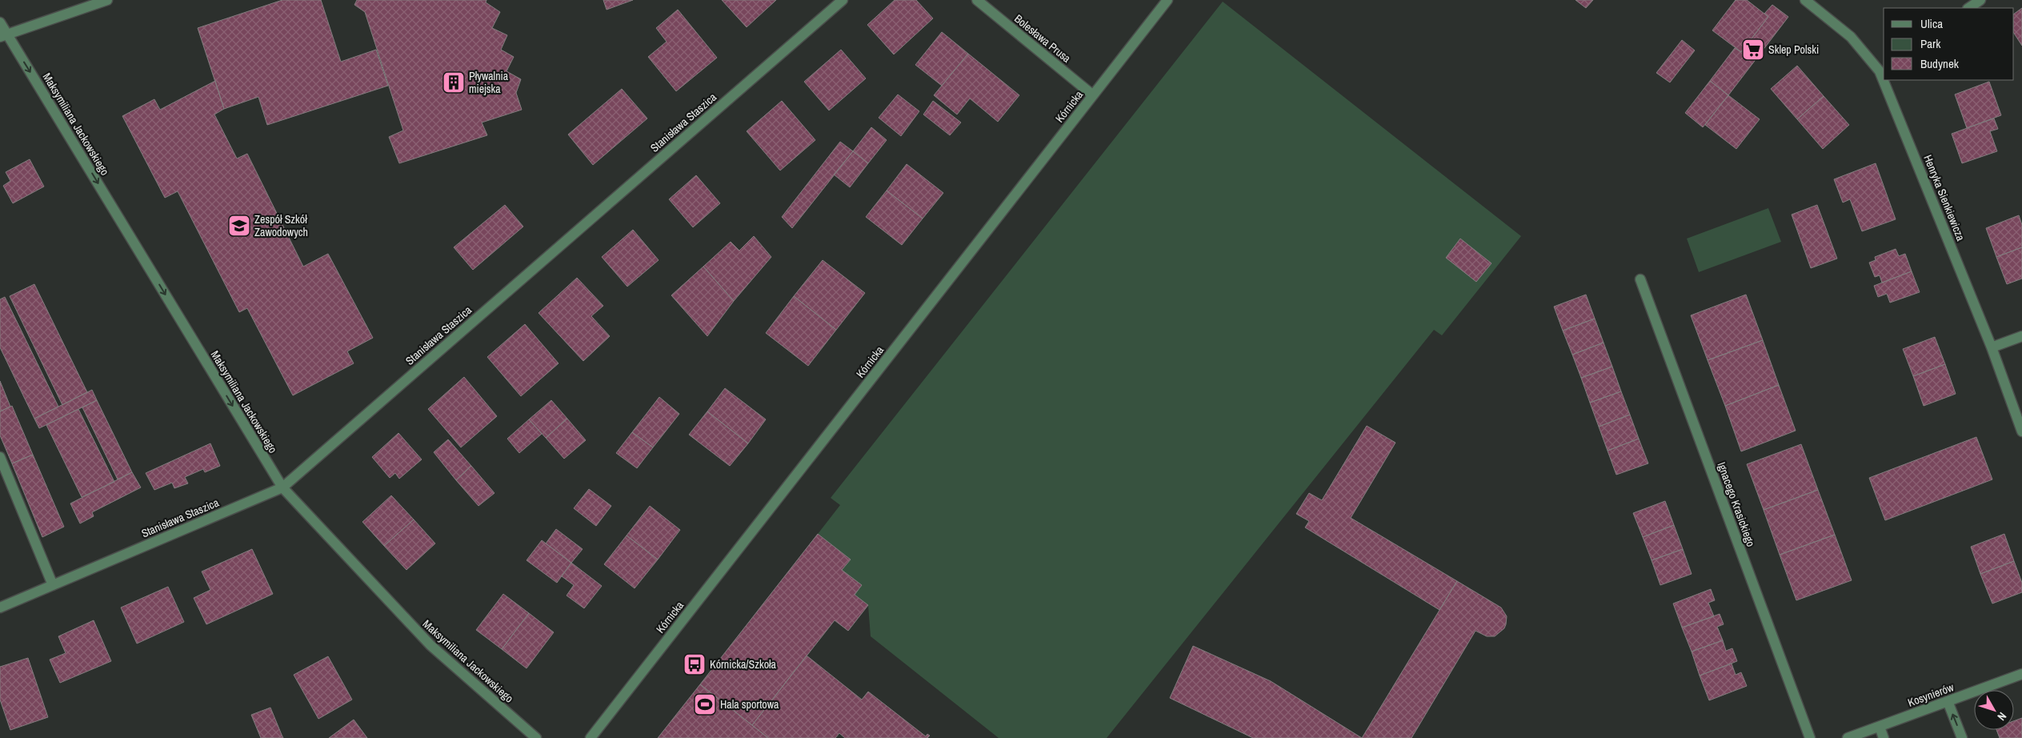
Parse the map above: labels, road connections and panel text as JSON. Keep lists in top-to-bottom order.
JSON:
{
  "streets": {
    "street": [
      "Bolesława Prusa",
      "Kórnicka",
      "Stanisława Staszica",
      "Maksymiliana Jackowskiego",
      "Henryka Sienkiewicza",
      "Ignacego Krasickiego",
      "Kosynierów"
    ]
  },
  "crossings": [
    ["Bolesława Prusa", "Kórnicka"],
    ["Stanisława Staszica", "Maksymiliana Jackowskiego"]
  ],
  "one_way": ["Maksymiliana Jackowskiego"],
  "places": {
    "supermarket": ["Sklep Polski"],
    "building": ["Pływalnia miejska"],
    "school or university": ["Zespół Szkół Zawodowych"],
    "bus stop": ["Kórnicka/Szkoła"],
    "sports": ["Hala sportowa"]
  },
  "legend": ["Ulica", "Park", "Budynek"],
  "north": "bottom right"
}
